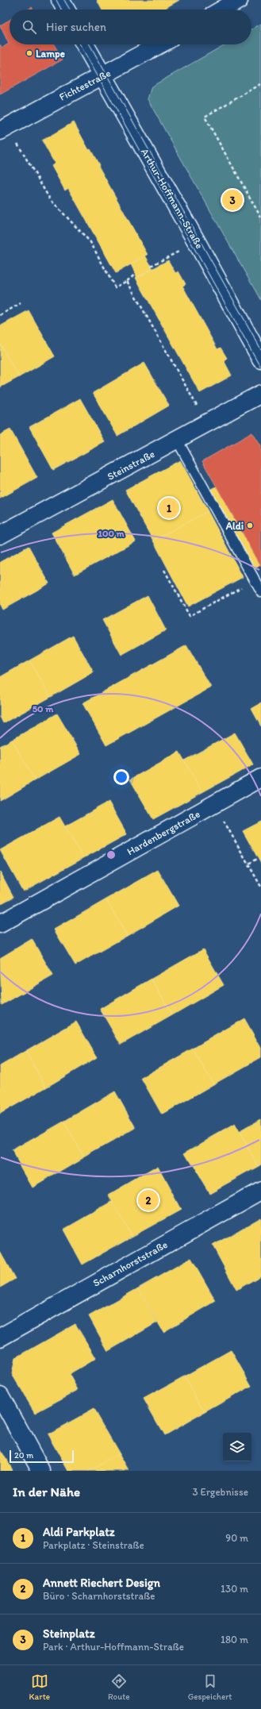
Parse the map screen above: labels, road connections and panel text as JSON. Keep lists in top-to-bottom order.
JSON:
{
  "streets": {
    "street": [
      "Fichtestraße",
      "Arthur-Hoffmann-Straße",
      "Steinstraße",
      "Hardenbergstraße",
      "Scharnhorststraße"
    ]
  },
  "crossings": [
    ["Fichtestraße", "Arthur-Hoffmann-Straße"]
  ],
  "places": ["Lampe", "Aldi"],
  "scale_bar": "20 m",
  "page": {
    "search": "Hier suchen",
    "pins": ["3", "1", "2"],
    "scale": "20 m",
    "heading": ["In der Nähe", "3 Ergebnisse"],
    "list": [
      {
        "mark": "1",
        "name": "Aldi Parkplatz",
        "note": "Parkplatz · Steinstraße",
        "value": "90 m"
      },
      {
        "mark": "2",
        "name": "Annett Riechert Design",
        "note": "Büro · Scharnhorststraße",
        "value": "130 m"
      },
      {
        "mark": "3",
        "name": "Steinplatz",
        "note": "Park · Arthur-Hoffmann-Straße",
        "value": "180 m"
      }
    ],
    "nav": ["Karte", "Route", "Gespeichert"]
  },
  "rings": ["100 m", "50 m"]
}
